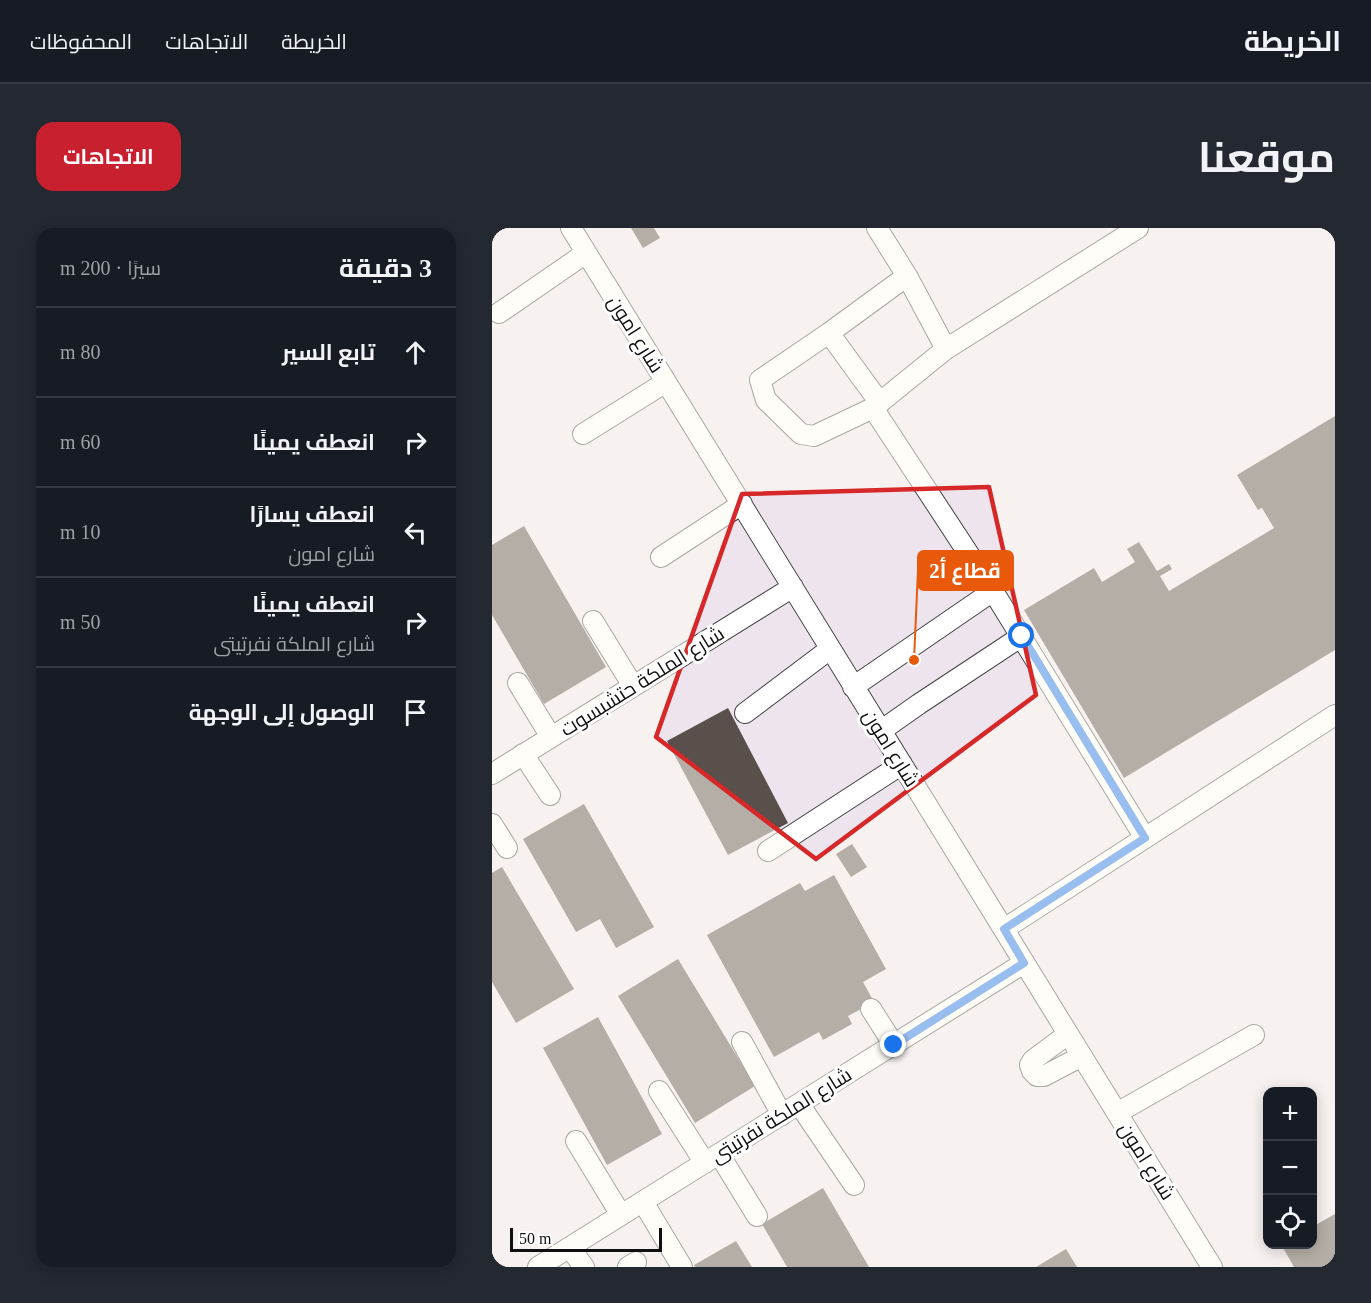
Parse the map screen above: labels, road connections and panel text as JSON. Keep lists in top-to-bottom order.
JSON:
{
  "streets": {
    "lane": ["شارع امون", "شارع الملكة حتشبسوت", "شارع الملكة نفرتيتى"]
  },
  "crossings": [
    ["شارع امون", "شارع الملكة حتشبسوت"],
    ["شارع امون", "شارع الملكة نفرتيتى"]
  ],
  "places": ["قطاع أ2"],
  "scale_bar": "50 m",
  "page": {
    "header": "الخريطة",
    "nav": ["الخريطة", "الاتجاهات", "المحفوظات"],
    "title": "موقعنا",
    "buttons": "الاتجاهات",
    "heading": ["3 دقيقة", "سيرًا · 200 m"],
    "list": [
      ["تابع السير", "80 m"],
      ["انعطف يمينًا", "60 m"],
      ["انعطف يسارًا", "شارع امون", "10 m"],
      ["انعطف يمينًا", "شارع الملكة نفرتيتى", "50 m"],
      "الوصول إلى الوجهة"
    ],
    "map_buttons": ["+", "−"],
    "scale": "50 m"
  }
}
